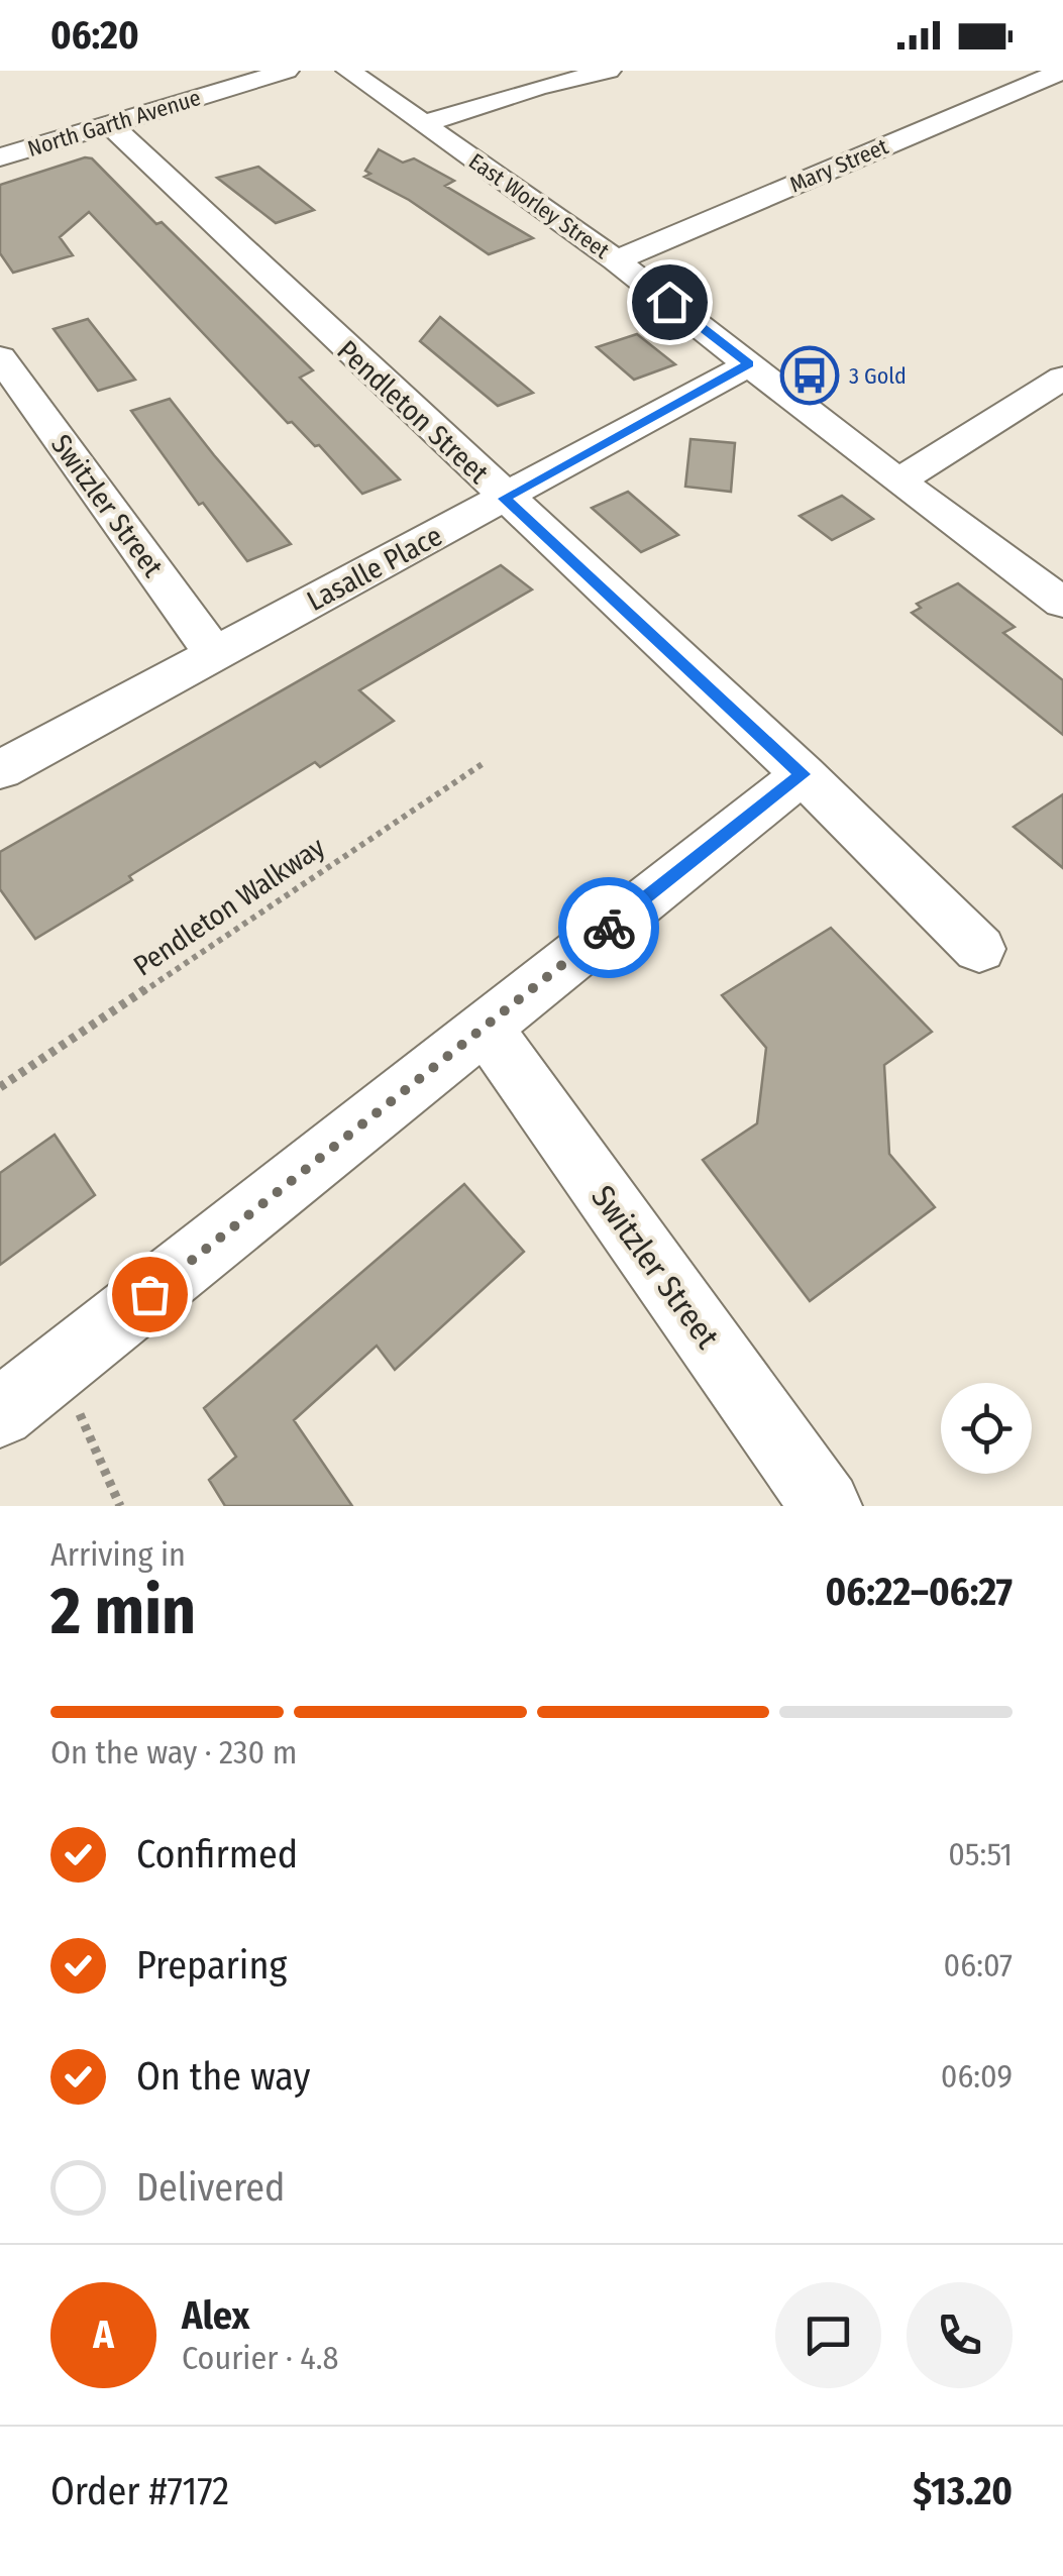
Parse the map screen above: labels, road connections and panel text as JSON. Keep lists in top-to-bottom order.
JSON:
{
  "streets": {
    "street": [
      "North Garth Avenue",
      "Mary Street",
      "East Worley Street",
      "Pendleton Street",
      "Switzler Street",
      "Lasalle Place"
    ],
    "path": ["Pendleton Walkway"]
  },
  "crossings": [
    ["North Garth Avenue", "Pendleton Street"],
    ["Mary Street", "East Worley Street"],
    ["East Worley Street", "Lasalle Place"],
    ["Pendleton Street", "Lasalle Place"],
    ["Switzler Street", "Lasalle Place"]
  ],
  "places": {
    "bus stop": ["3 Gold"]
  },
  "page": {
    "status": "06:20",
    "heading": ["2 min", "Arriving in", "06:22–06:27"],
    "panel": [
      "Alex",
      "Courier · 4.8",
      "Order #7172",
      "$13.20"
    ],
    "bar": "On the way · 230 m",
    "list": [
      ["Confirmed", "05:51"],
      ["Preparing", "06:07"],
      ["On the way", "06:09"],
      "Delivered"
    ],
    "round": "A"
  }
}
